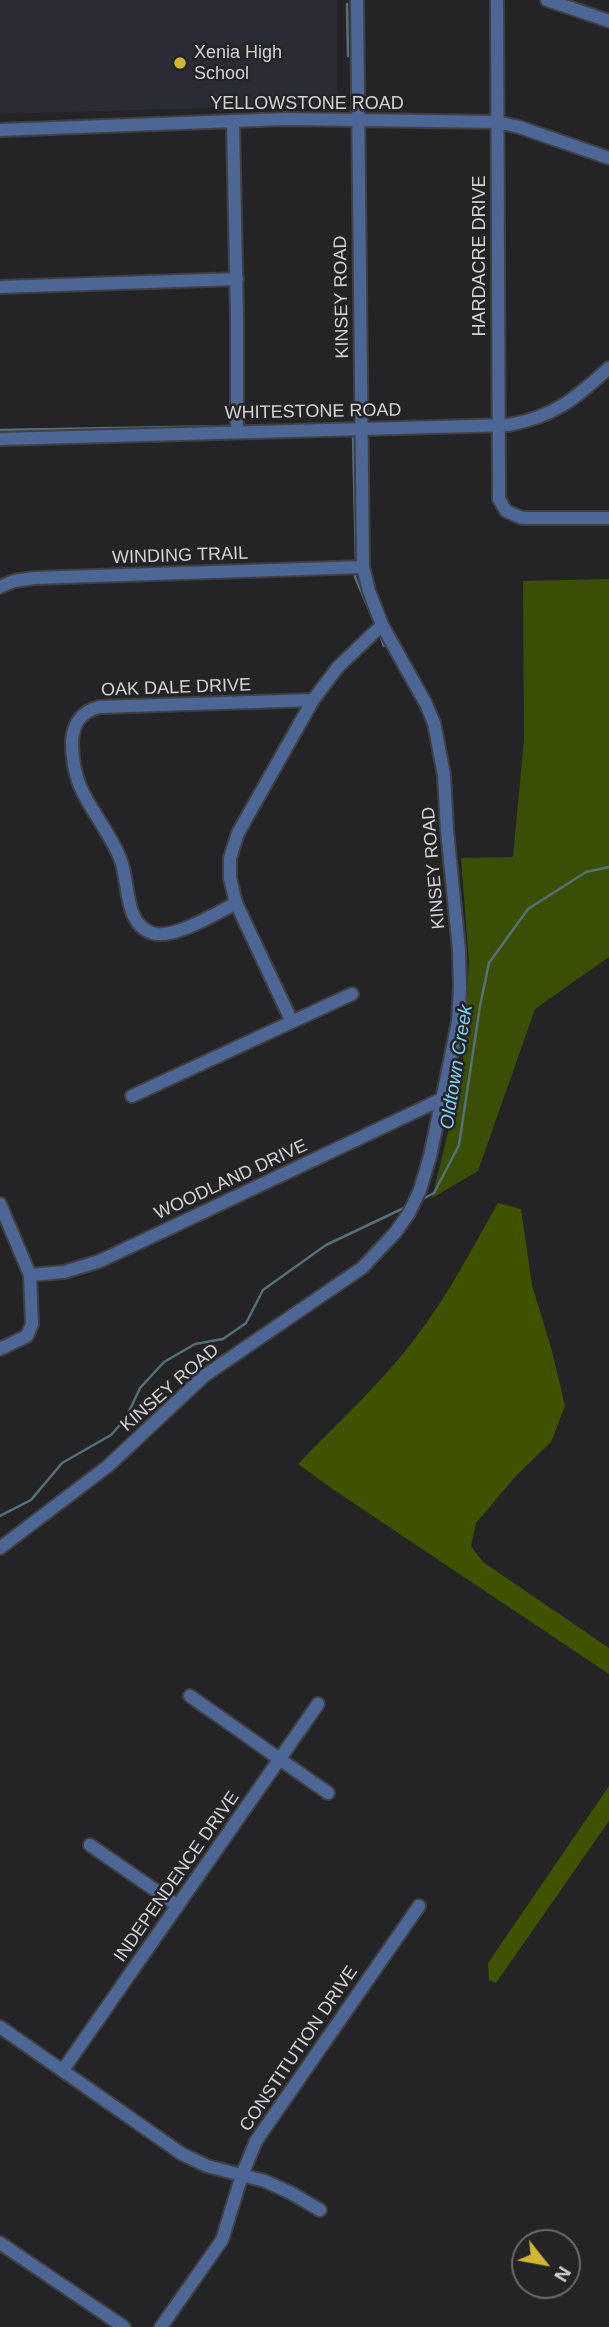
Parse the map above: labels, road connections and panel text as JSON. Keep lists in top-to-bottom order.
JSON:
{
  "streets": {
    "street": [
      "YELLOWSTONE ROAD",
      "HARDACRE DRIVE",
      "KINSEY ROAD",
      "WHITESTONE ROAD",
      "WINDING TRAIL",
      "OAK DALE DRIVE",
      "WOODLAND DRIVE",
      "INDEPENDENCE DRIVE",
      "CONSTITUTION DRIVE"
    ]
  },
  "crossings": [
    ["YELLOWSTONE ROAD", "HARDACRE DRIVE"],
    ["YELLOWSTONE ROAD", "KINSEY ROAD"],
    ["HARDACRE DRIVE", "WHITESTONE ROAD"],
    ["KINSEY ROAD", "WHITESTONE ROAD"],
    ["KINSEY ROAD", "WINDING TRAIL"],
    ["KINSEY ROAD", "WOODLAND DRIVE"]
  ],
  "water": ["Oldtown Creek"],
  "places": ["Xenia High School"],
  "north": "bottom right"
}
